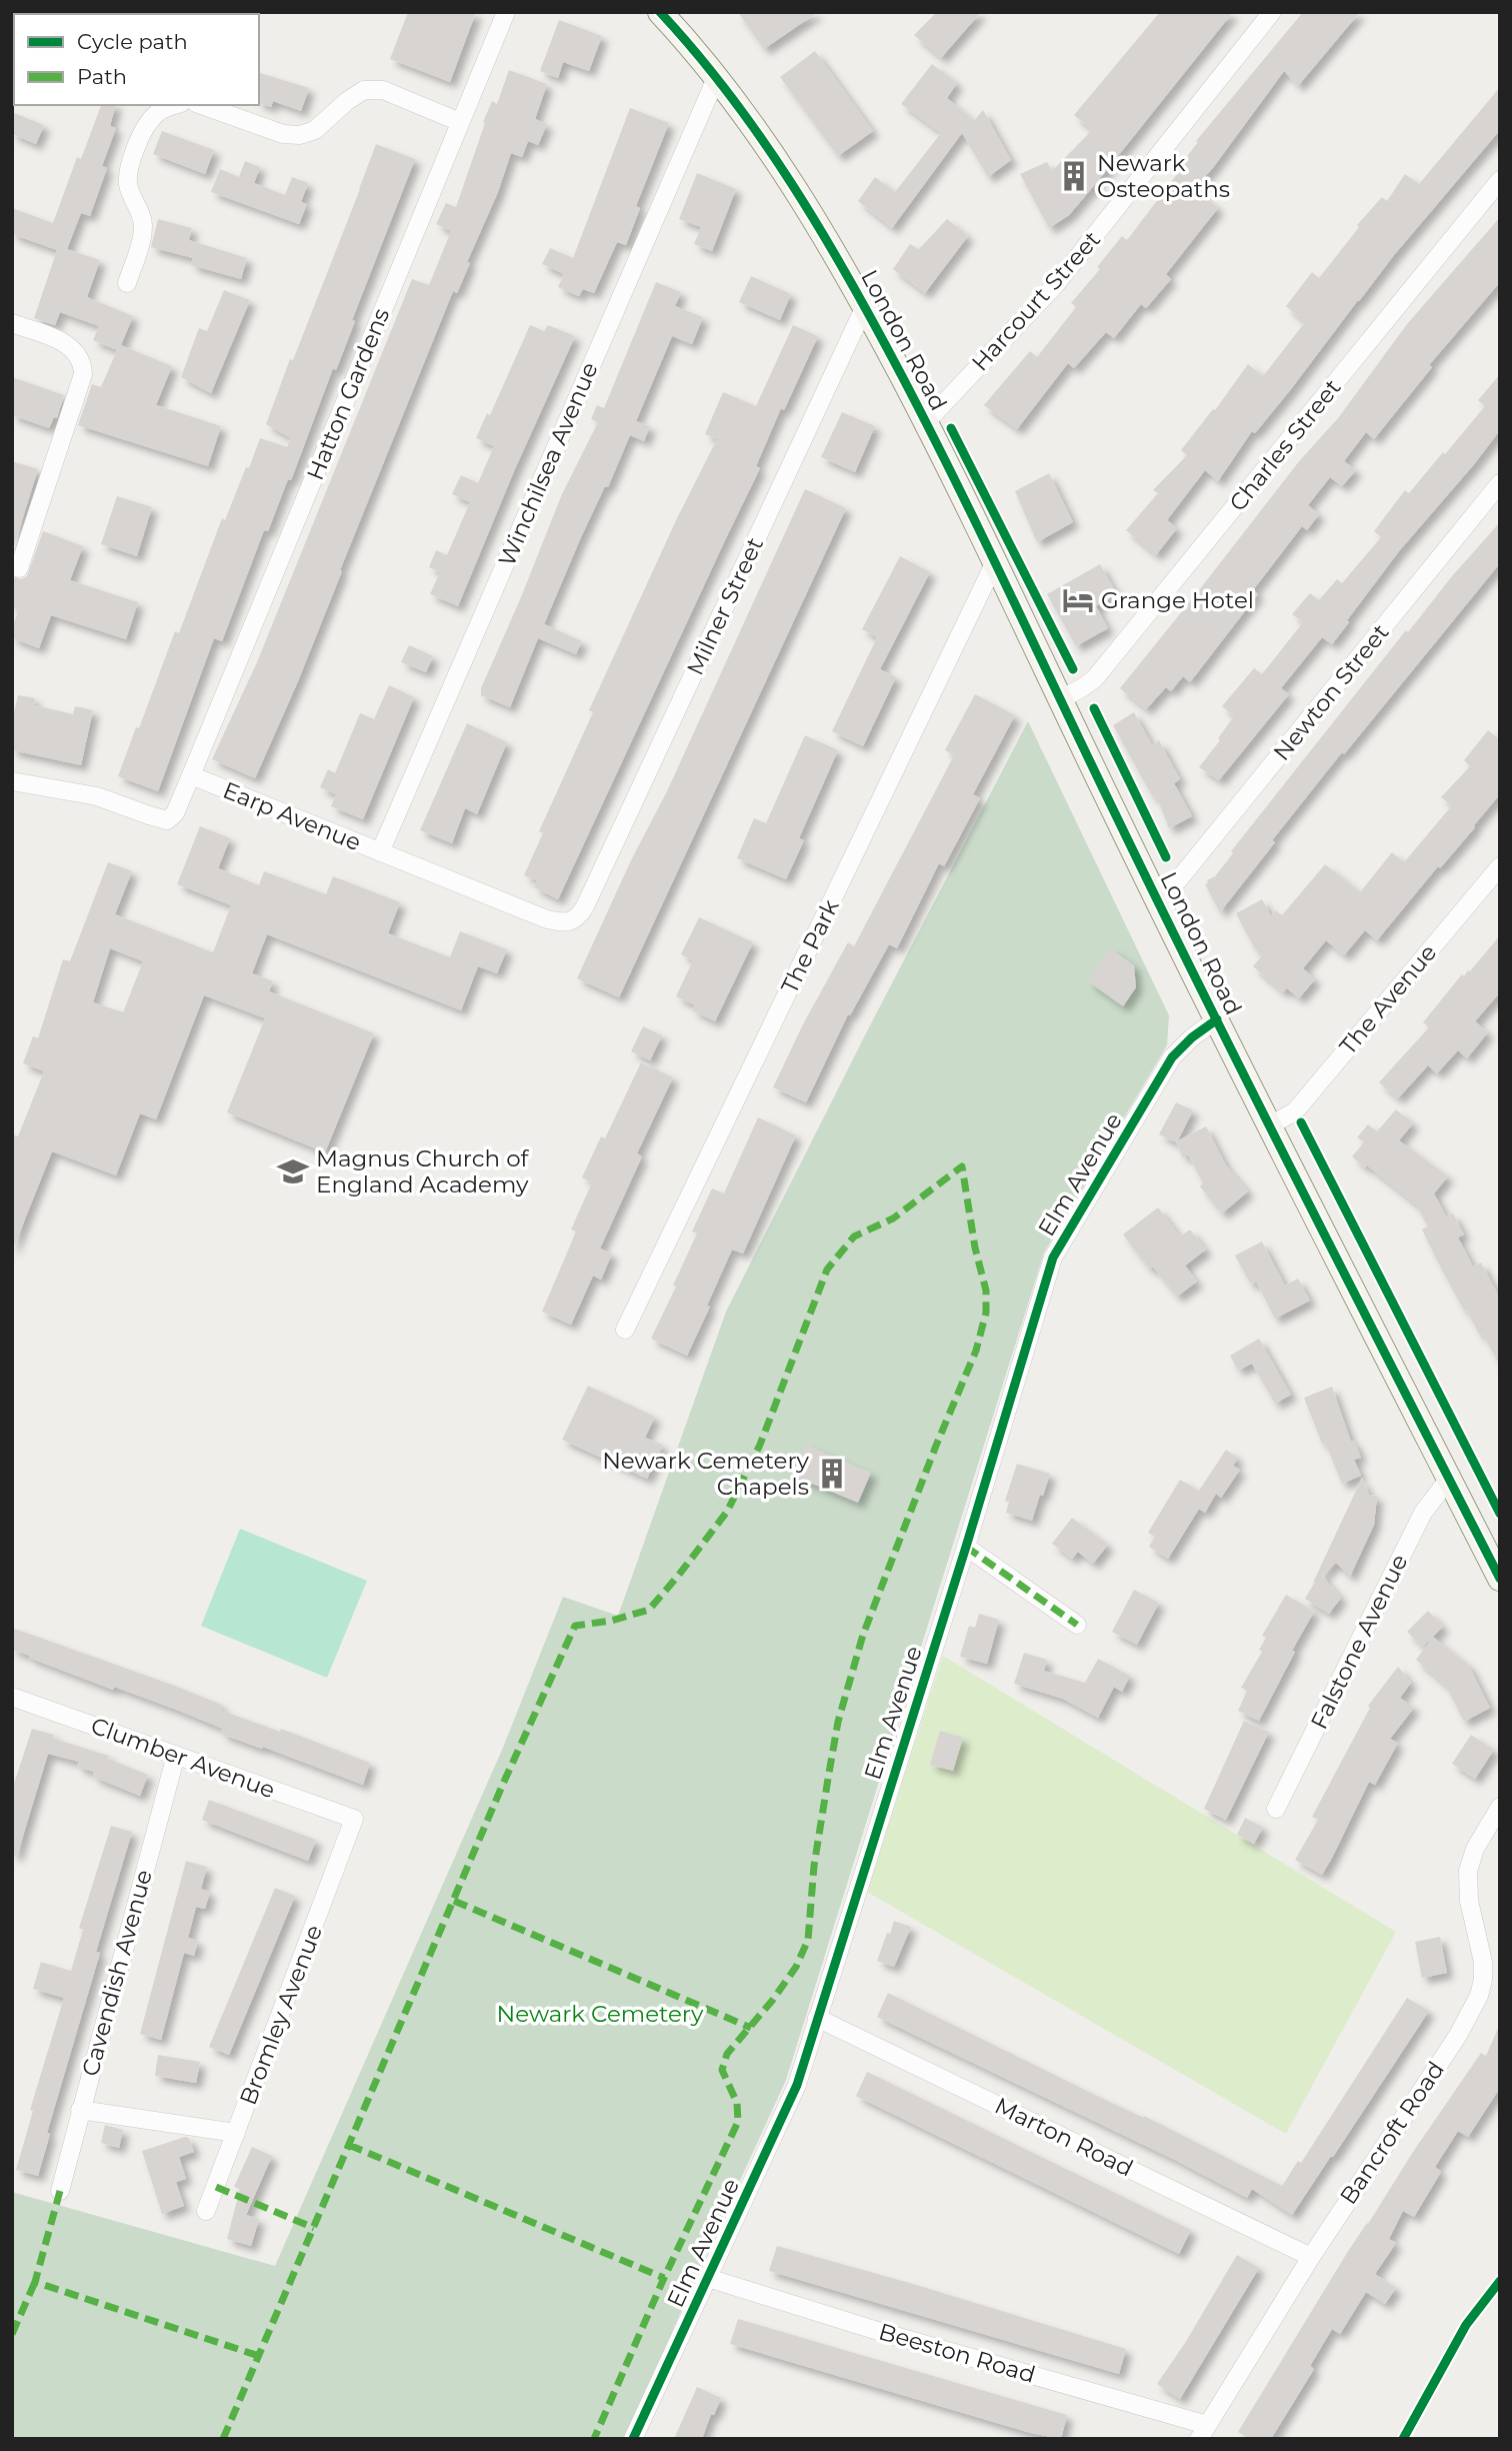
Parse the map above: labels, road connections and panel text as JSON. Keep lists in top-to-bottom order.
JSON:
{
  "streets": {
    "main road": ["London Road"],
    "street": [
      "Harcourt Street",
      "Hatton Gardens",
      "Charles Street",
      "Winchilsea Avenue",
      "Milner Street",
      "Newton Street",
      "Earp Avenue",
      "The Park",
      "The Avenue",
      "Elm Avenue",
      "Falstone Avenue",
      "Clumber Avenue",
      "Cavendish Avenue",
      "Bromley Avenue",
      "Bancroft Road",
      "Marton Road",
      "Beeston Road"
    ]
  },
  "crossings": [
    ["Harcourt Street", "London Road"],
    ["London Road", "Charles Street"],
    ["London Road", "Winchilsea Avenue"],
    ["London Road", "Milner Street"],
    ["London Road", "Newton Street"],
    ["London Road", "The Park"],
    ["London Road", "The Avenue"],
    ["London Road", "Elm Avenue"],
    ["London Road", "Falstone Avenue"],
    ["Hatton Gardens", "Earp Avenue"],
    ["Winchilsea Avenue", "Earp Avenue"],
    ["Milner Street", "Earp Avenue"],
    ["Elm Avenue", "Marton Road"],
    ["Elm Avenue", "Beeston Road"],
    ["Clumber Avenue", "Cavendish Avenue"],
    ["Clumber Avenue", "Bromley Avenue"],
    ["Bancroft Road", "Marton Road"],
    ["Bancroft Road", "Beeston Road"]
  ],
  "parks": ["Newark Cemetery"],
  "places": {
    "building": ["Newark Osteopaths", "Newark Cemetery Chapels"],
    "hotel": ["Grange Hotel"],
    "school or university": ["Magnus Church of England Academy"]
  },
  "legend": ["Cycle path", "Path"]
}
